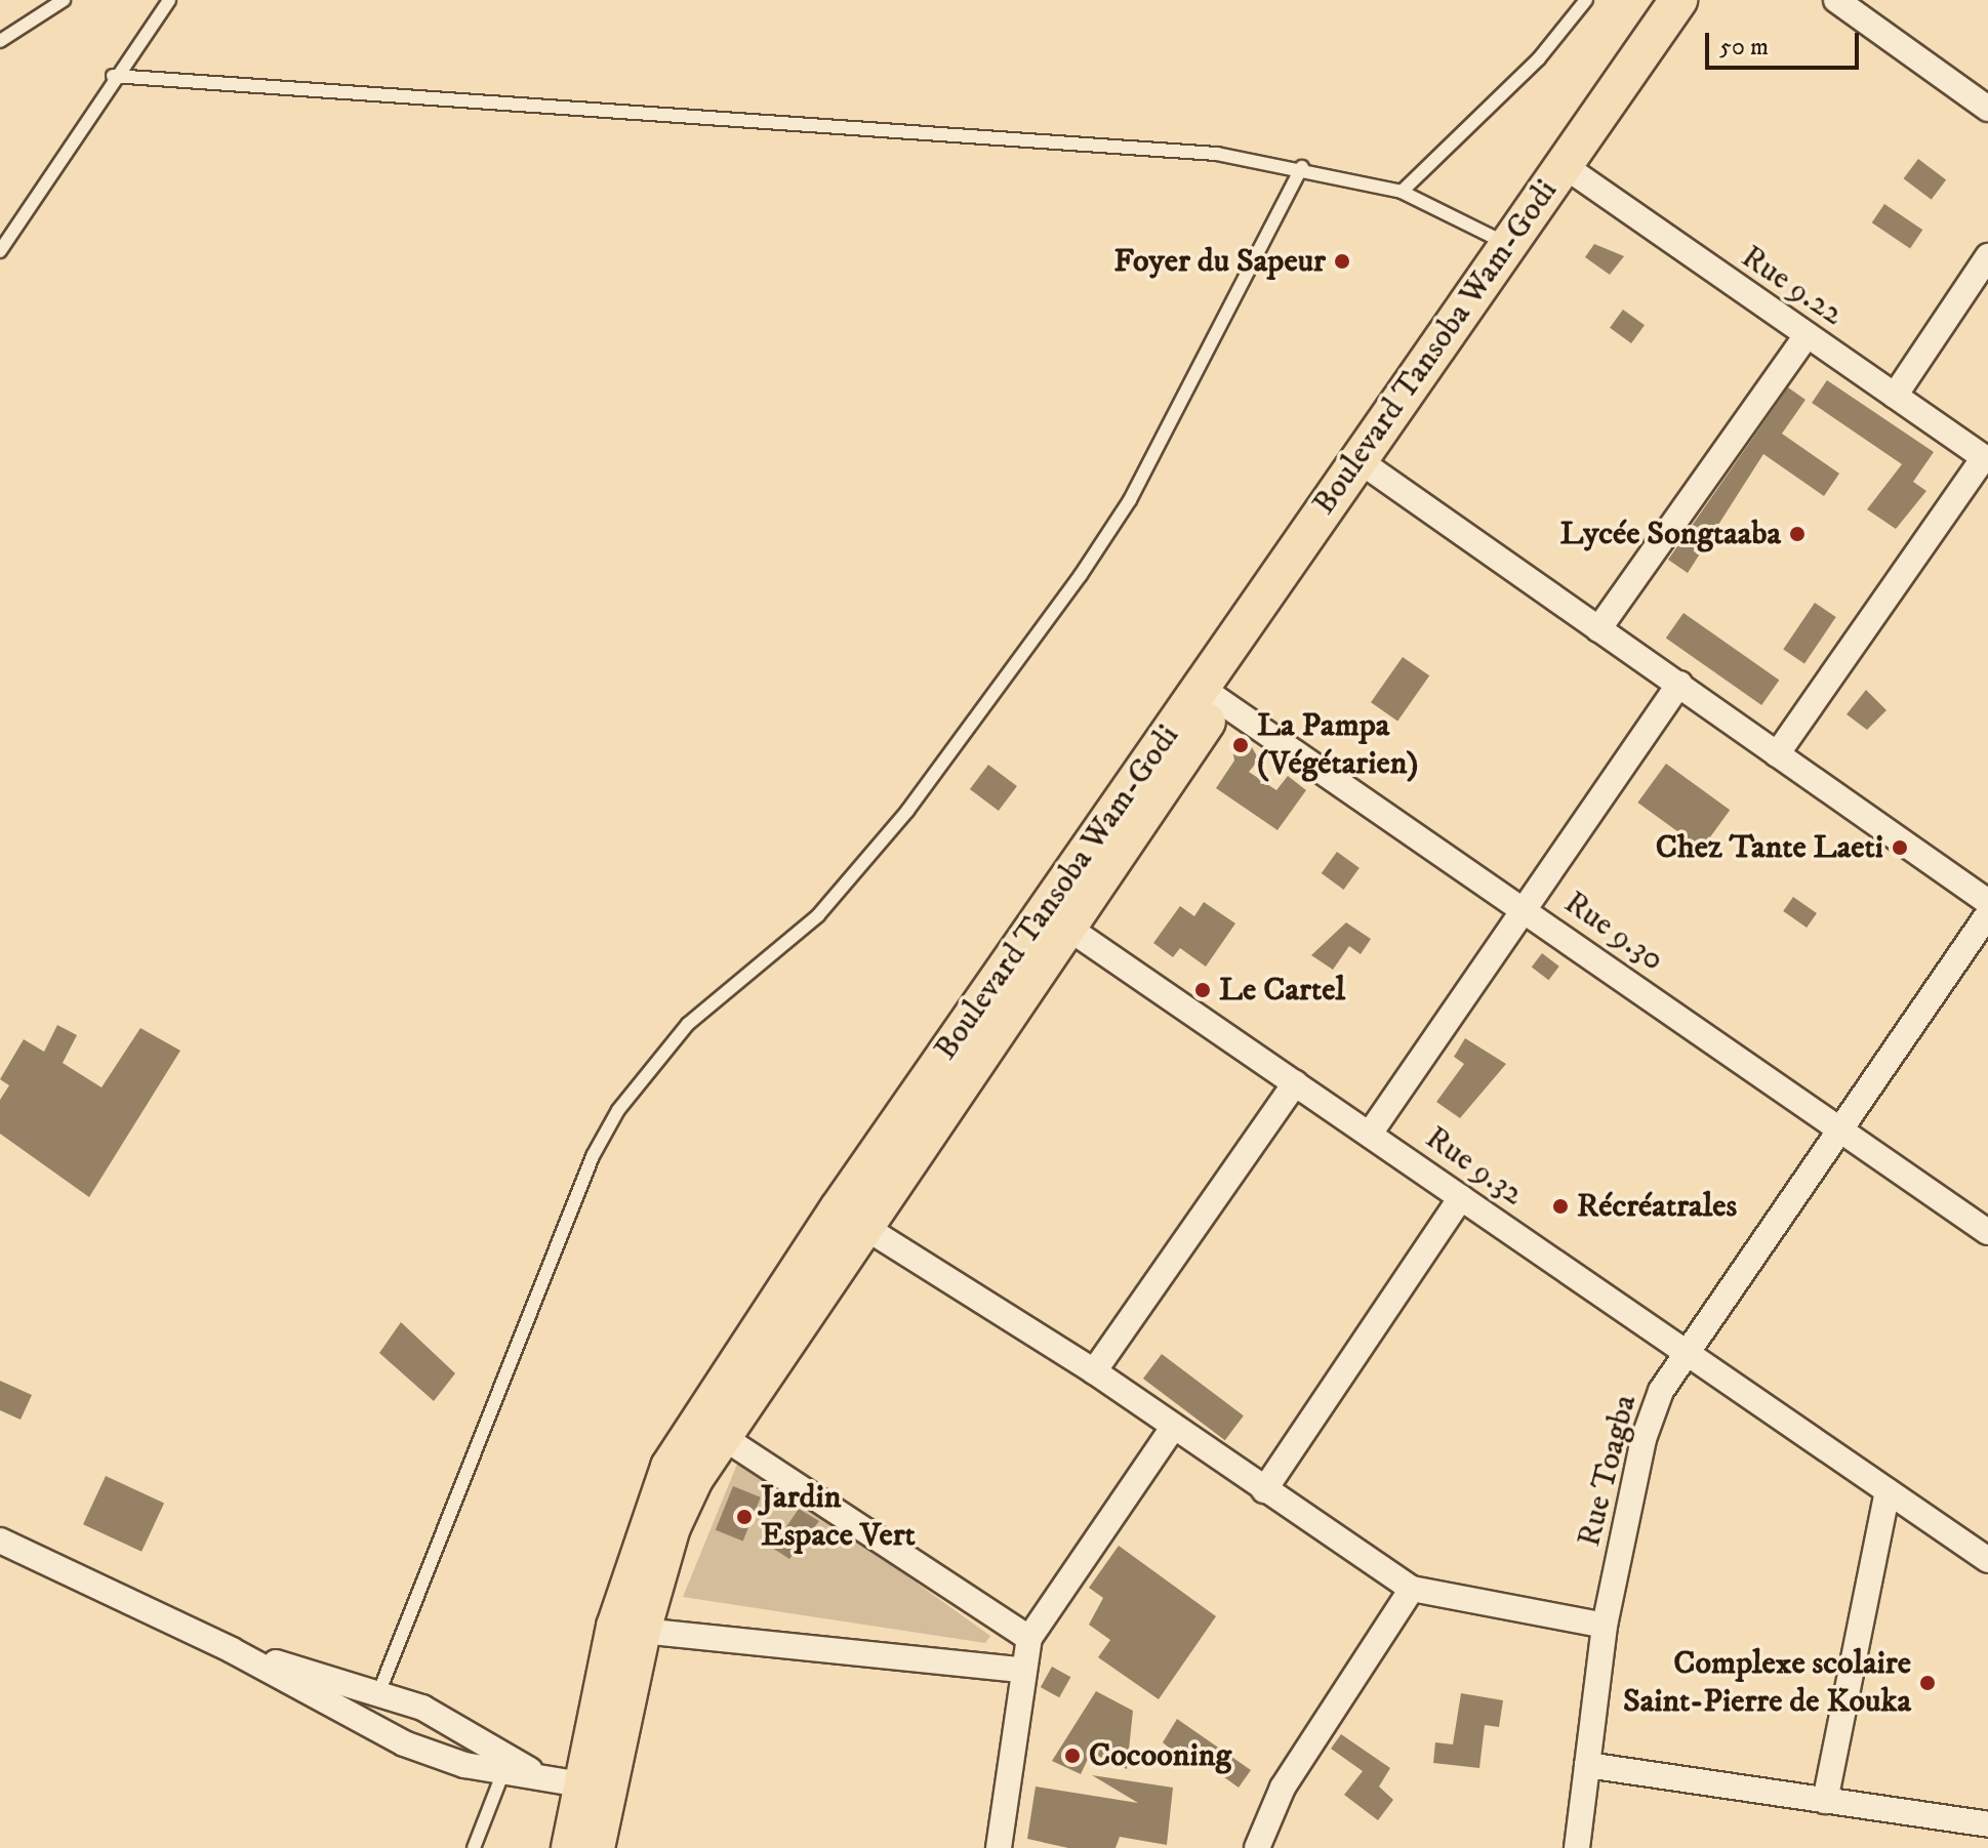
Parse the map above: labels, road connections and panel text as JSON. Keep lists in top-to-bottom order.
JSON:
{
  "streets": {
    "main road": ["Boulevard Tansoba Wam-Godi"],
    "street": [
      "Rue 9.22",
      "Rue 9.30",
      "Rue 9.32",
      "Rue Toagba"
    ]
  },
  "crossings": [
    ["Rue 9.22", "Boulevard Tansoba Wam-Godi"],
    ["Boulevard Tansoba Wam-Godi", "Rue 9.30"],
    ["Boulevard Tansoba Wam-Godi", "Rue 9.32"],
    ["Rue 9.30", "Rue Toagba"],
    ["Rue 9.32", "Rue Toagba"]
  ],
  "places": [
    "Foyer du Sapeur",
    "Lycée Songtaaba",
    "La Pampa (Végétarien)",
    "Chez Tante Laeti",
    "Le Cartel",
    "Récréatrales",
    "Jardin Espace Vert",
    "Complexe scolaire Saint-Pierre de Kouka",
    "Cocooning"
  ],
  "scale_bar": "50 m"
}
